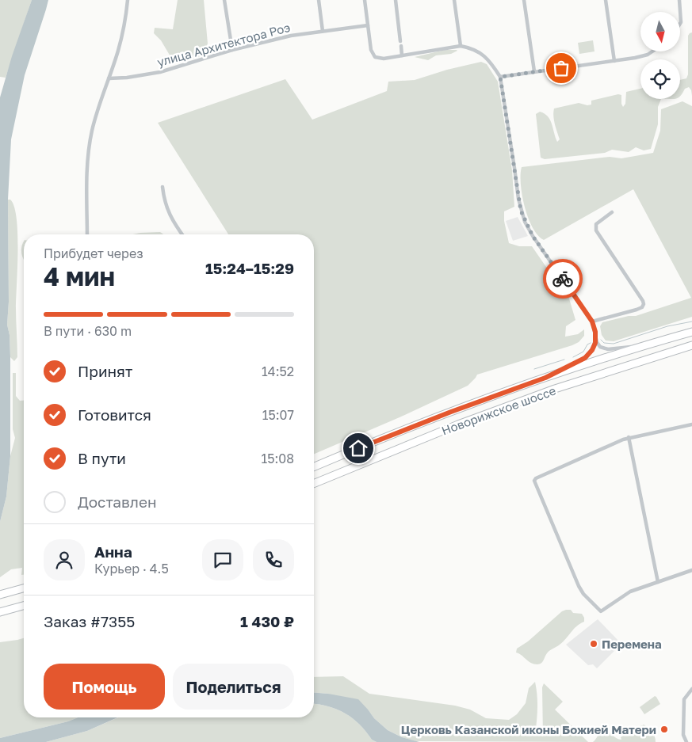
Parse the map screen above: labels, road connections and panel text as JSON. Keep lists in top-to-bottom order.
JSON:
{
  "streets": {
    "highway": ["Новорижское шоссе"],
    "street": ["улица Архитектора Роэ"]
  },
  "places": ["Перемена", "Церковь Казанской иконы Божией Матери"],
  "north": "bottom",
  "page": {
    "heading": ["4 мин", "Прибудет через", "15:24–15:29"],
    "panel": [
      "Анна",
      "Курьер · 4.5",
      "Заказ #7355",
      "1 430 ₽"
    ],
    "bar": "В пути · 630 m",
    "list": [
      ["Принят", "14:52"],
      ["Готовится", "15:07"],
      ["В пути", "15:08"],
      "Доставлен"
    ],
    "buttons": ["Помощь", "Поделиться"]
  }
}
